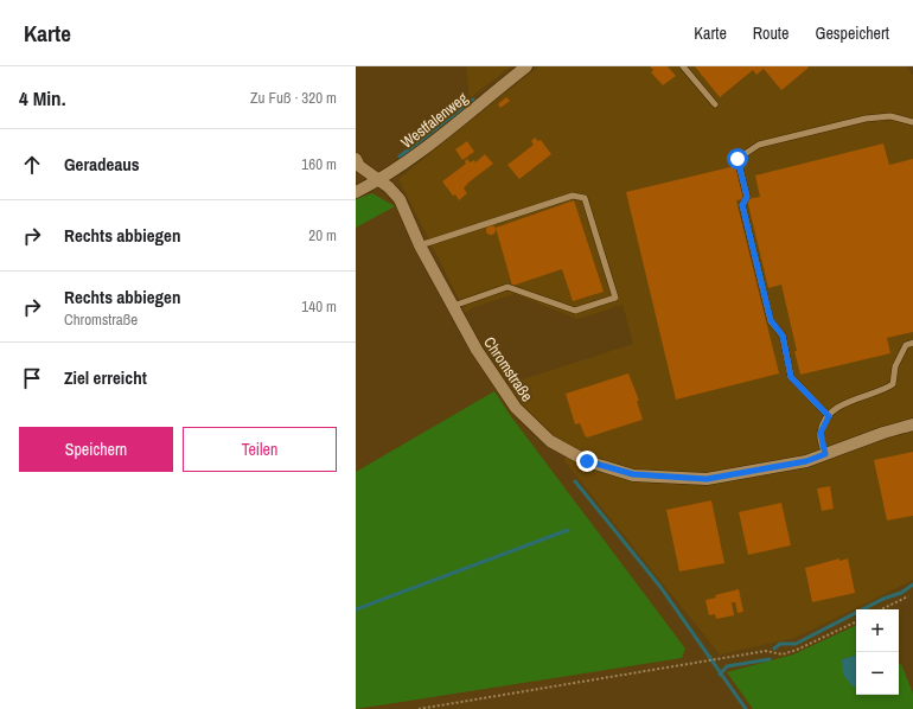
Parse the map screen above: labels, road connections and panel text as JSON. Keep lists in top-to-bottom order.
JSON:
{
  "streets": {
    "street": ["Westfalenweg", "Chromstraße"]
  },
  "crossings": [
    ["Westfalenweg", "Chromstraße"]
  ],
  "page": {
    "header": "Karte",
    "nav": ["Karte", "Route", "Gespeichert"],
    "heading": ["4 Min.", "Zu Fuß · 320 m"],
    "list": [
      ["Geradeaus", "160 m"],
      ["Rechts abbiegen", "20 m"],
      ["Rechts abbiegen", "Chromstraße", "140 m"],
      "Ziel erreicht"
    ],
    "buttons": ["Speichern", "Teilen"],
    "map_buttons": ["+", "−"]
  }
}
